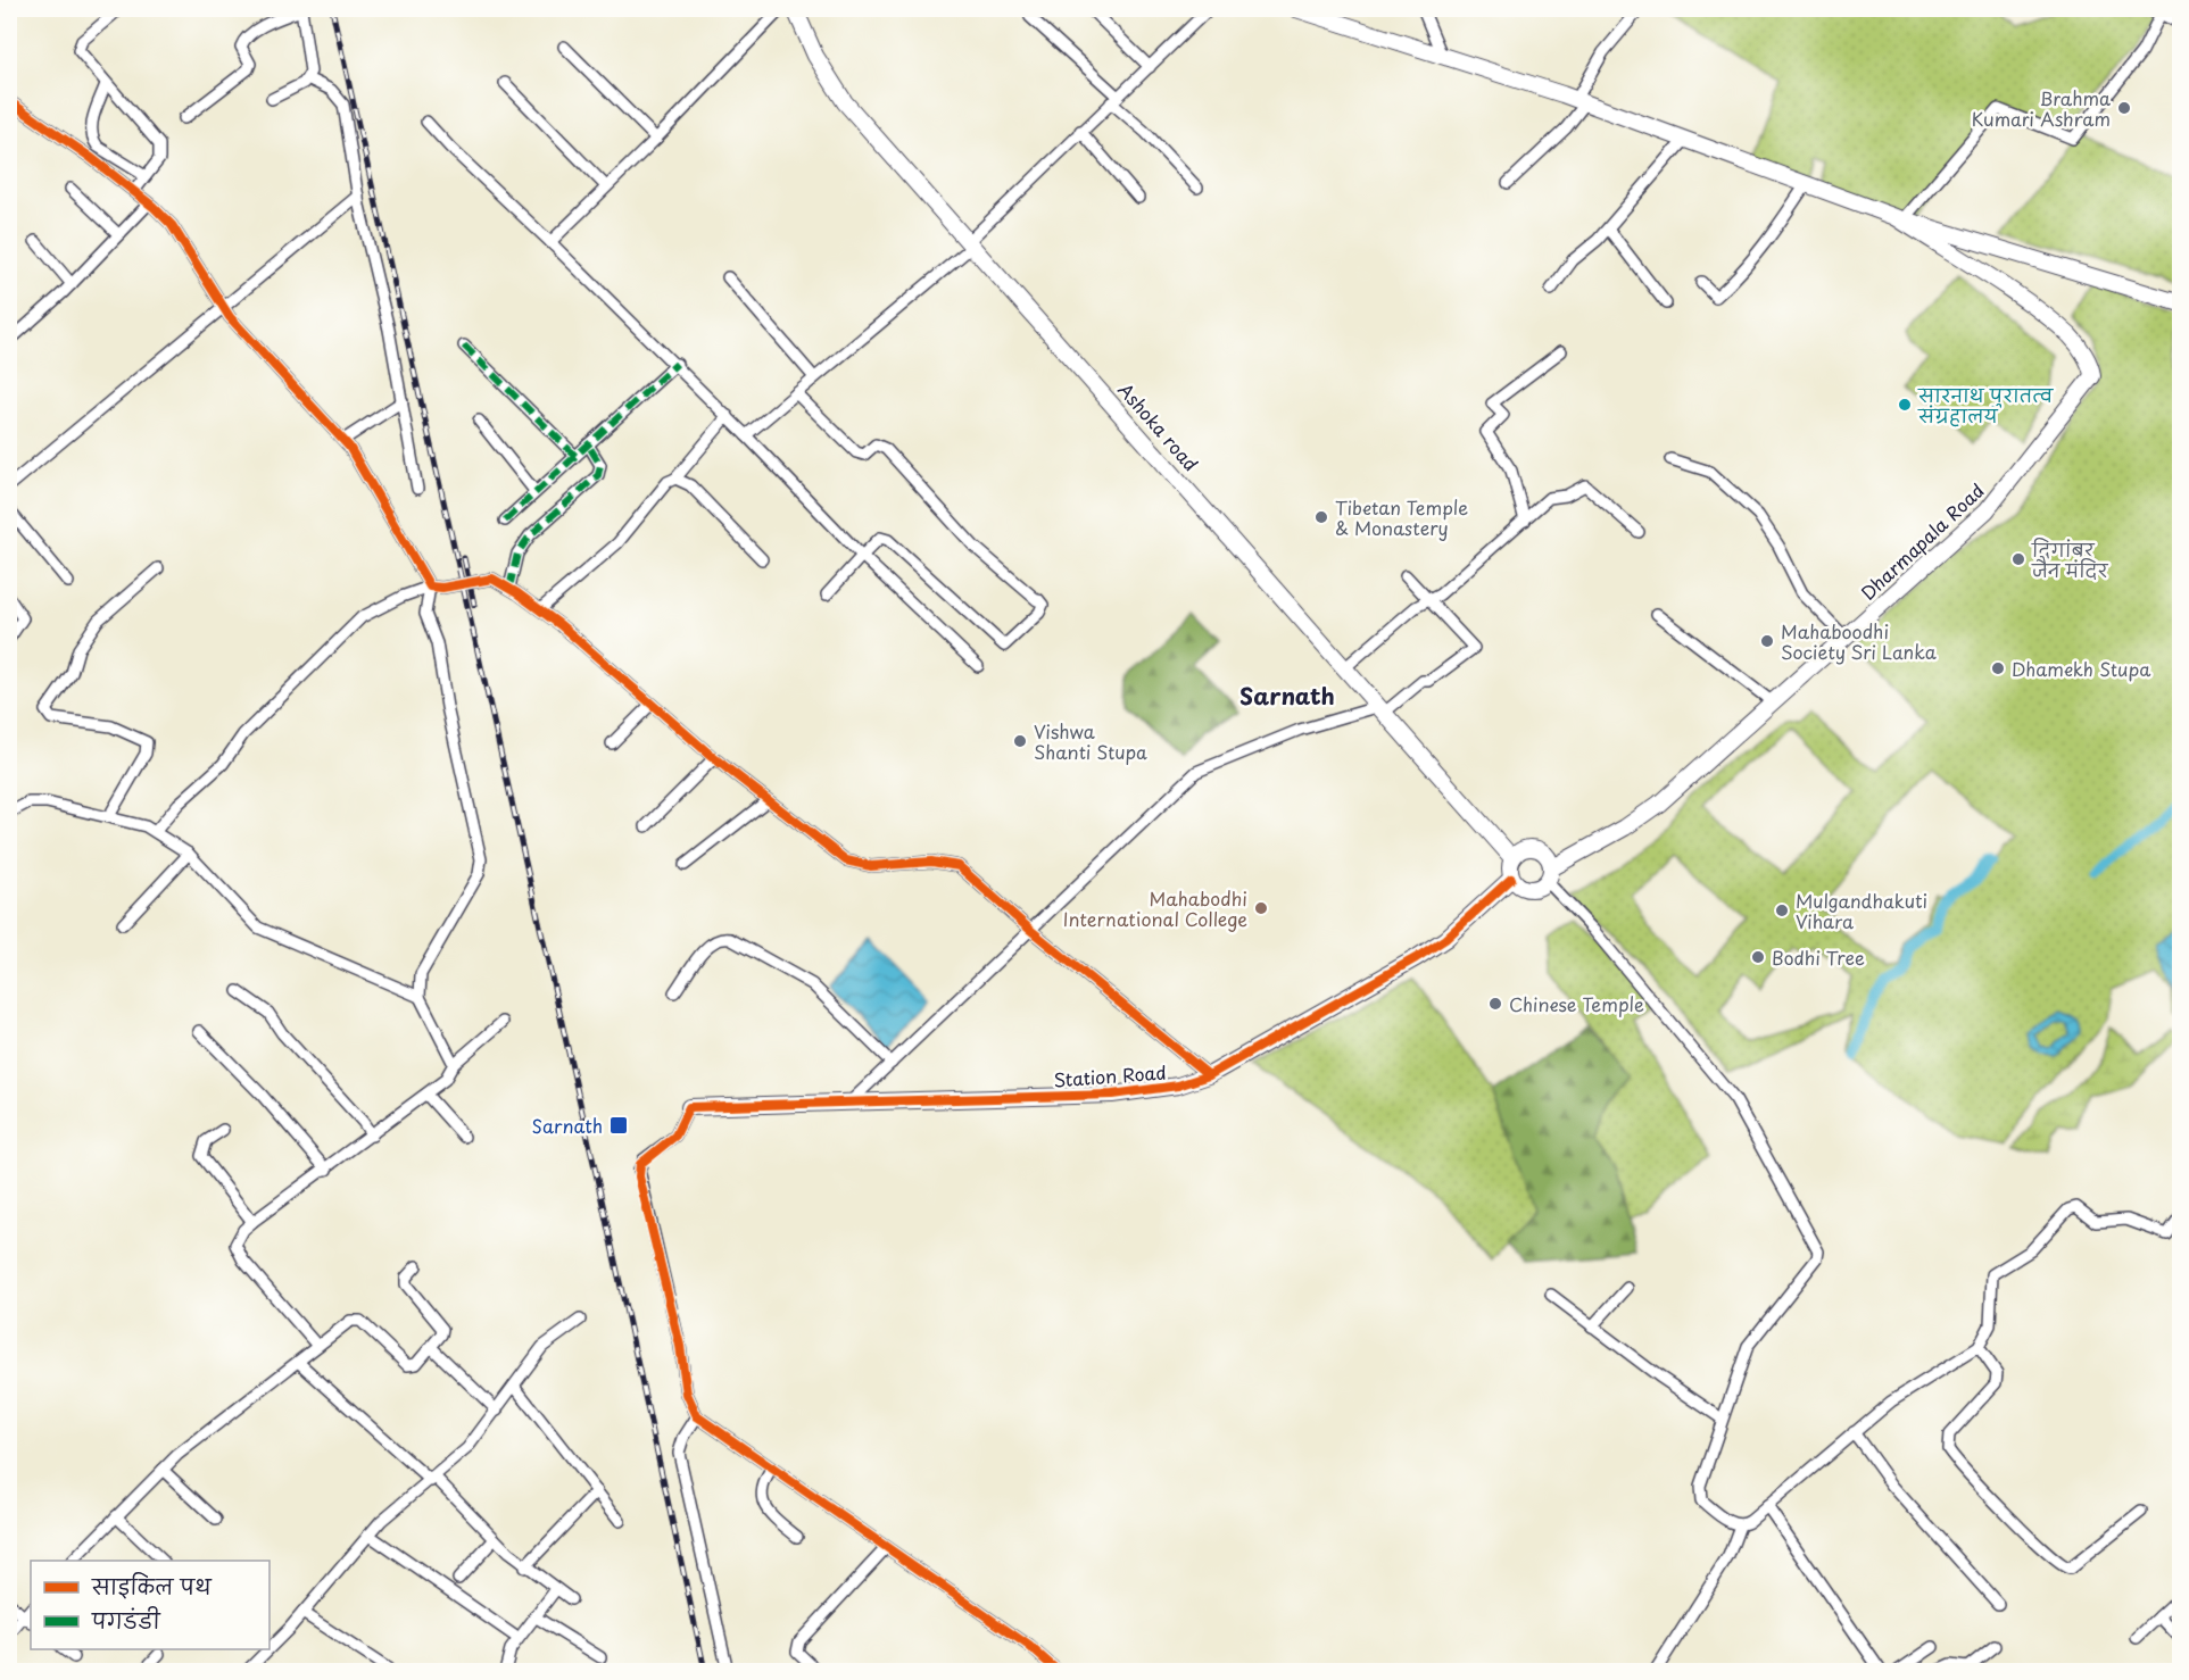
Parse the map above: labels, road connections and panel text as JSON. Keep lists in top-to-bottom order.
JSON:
{
  "streets": {
    "street": ["Ashoka road", "Dharmapala Road", "Station Road"]
  },
  "crossings": [
    ["Ashoka road", "Dharmapala Road"],
    ["Ashoka road", "Station Road"],
    ["Dharmapala Road", "Station Road"]
  ],
  "districts": ["Sarnath"],
  "places": {
    "other": [
      "Brahma Kumari Ashram",
      "सारनाथ पुरातत्व संग्रहालय",
      "Tibetan Temple & Monastery",
      "दिगांबर जैन मंदिर",
      "Mahaboodhi Society Sri Lanka",
      "Dhamekh Stupa",
      "Vishwa Shanti Stupa",
      "Mahabodhi International College",
      "Mulgandhakuti Vihara",
      "Bodhi Tree",
      "Chinese Temple"
    ],
    "transit": ["Sarnath"]
  },
  "legend": ["साइकिल पथ", "पगडंडी"]
}
